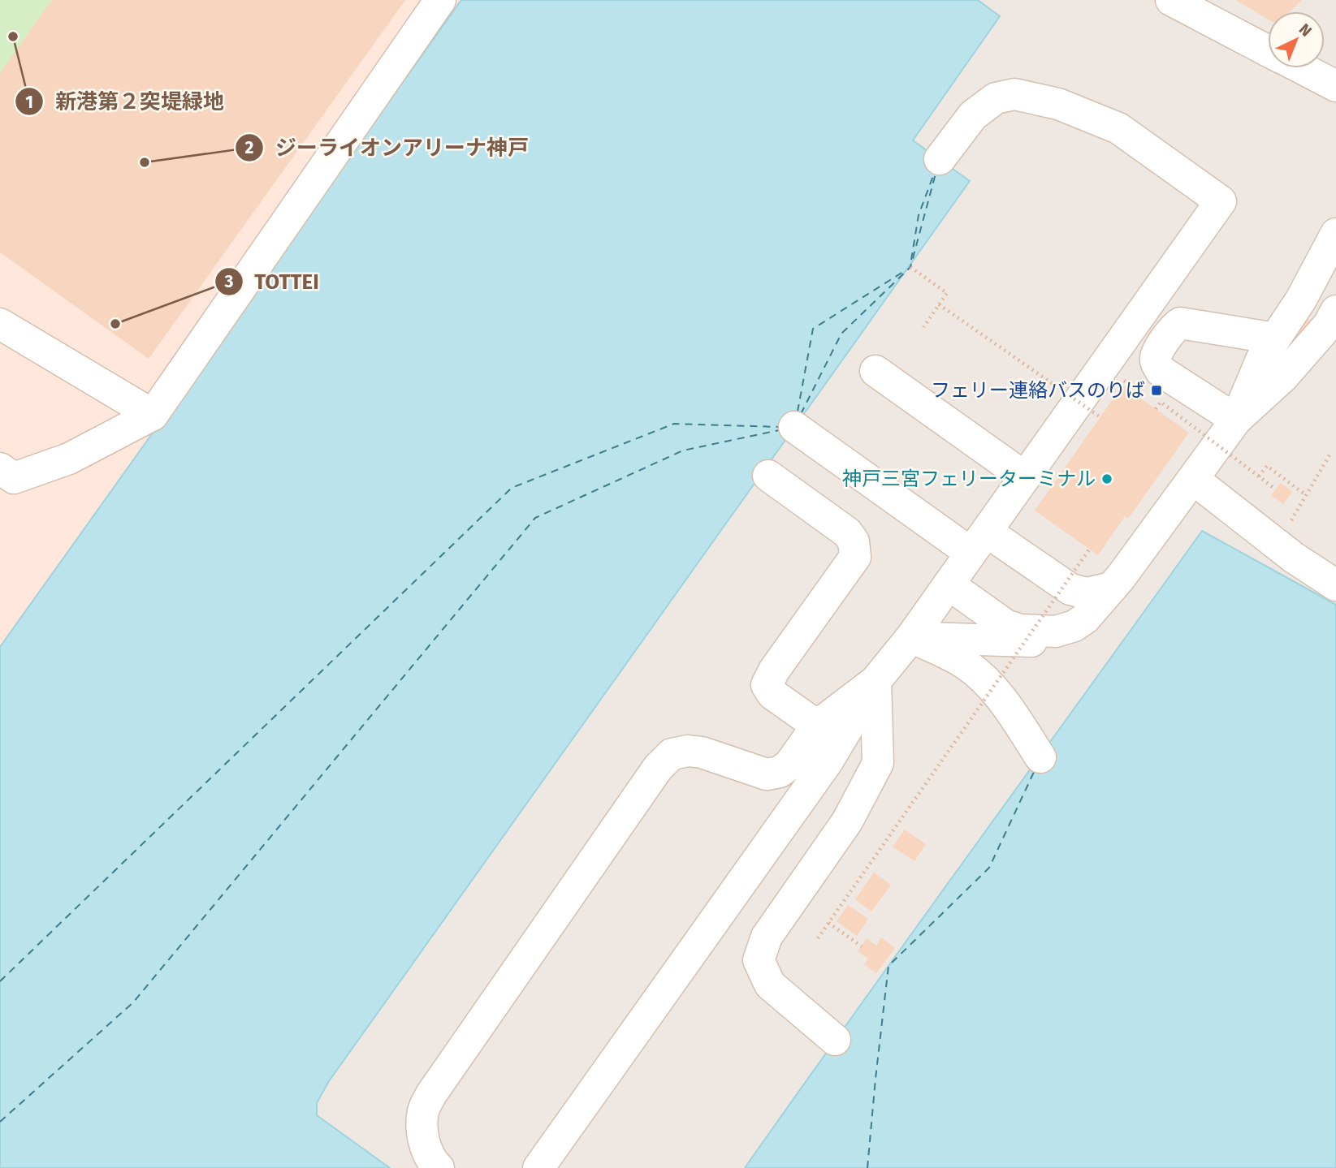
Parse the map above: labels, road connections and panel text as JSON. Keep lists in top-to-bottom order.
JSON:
{
  "places": {
    "other": [
      "新港第２突堤緑地",
      "ジーライオンアリーナ神戸",
      "TOTTEI",
      "神戸三宮フェリーターミナル"
    ],
    "transit": ["フェリー連絡バスのりば"]
  },
  "north": "top right"
}
